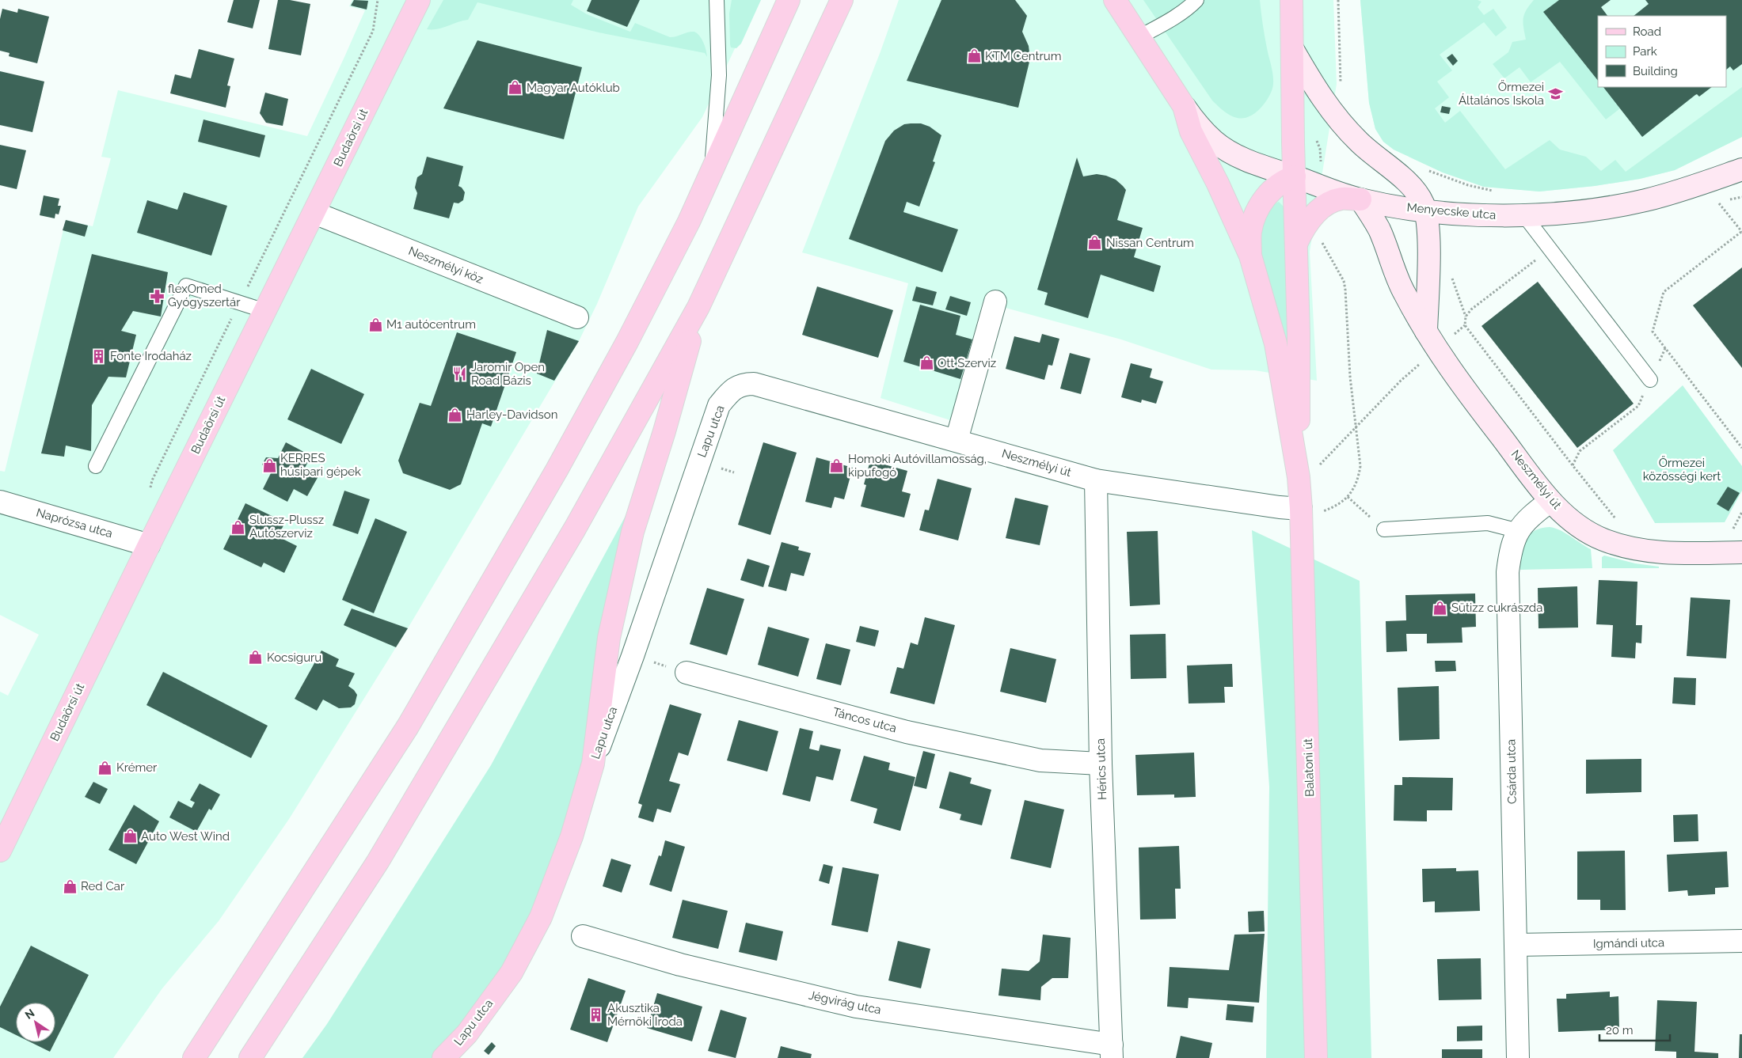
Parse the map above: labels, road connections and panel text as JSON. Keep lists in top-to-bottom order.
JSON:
{
  "streets": {
    "main road": ["Budaörsi út", "Lapu utca", "Balatoni út"],
    "street": [
      "Menyecske utca",
      "Neszmélyi köz",
      "Neszmélyi út",
      "Naprózsa utca",
      "Táncos utca",
      "Hérics utca",
      "Csárda utca",
      "Igmándi utca",
      "Jégvirág utca"
    ]
  },
  "crossings": [
    ["Budaörsi út", "Neszmélyi köz"],
    ["Budaörsi út", "Naprózsa utca"],
    ["Menyecske utca", "Neszmélyi út"],
    ["Lapu utca", "Neszmélyi út"],
    ["Neszmélyi út", "Balatoni út"],
    ["Neszmélyi út", "Hérics utca"],
    ["Neszmélyi út", "Csárda utca"],
    ["Táncos utca", "Hérics utca"],
    ["Hérics utca", "Jégvirág utca"],
    ["Csárda utca", "Igmándi utca"]
  ],
  "parks": ["Őrmezei közösségi kert"],
  "places": {
    "shop": [
      "KTM Centrum",
      "Magyar Autóklub",
      "Nissan Centrum",
      "M1 autócentrum",
      "Ott Szerviz",
      "Harley-Davidson",
      "KERRES húsipari gépek",
      "Homoki Autóvillamosság, kipufogó",
      "Slussz-Plussz Autószerviz",
      "Sütizz cukrászda",
      "Kocsiguru",
      "Krémer",
      "Auto West Wind",
      "Red Car"
    ],
    "school or university": ["Őrmezei Általános Iskola"],
    "pharmacy": ["flexOmed Gyógyszertár"],
    "building": ["Fonte Irodaház", "Akusztika Mérnöki Iroda"],
    "restaurant": ["Jaromir Open Road Bázis"]
  },
  "legend": ["Road", "Park", "Building"],
  "scale_bar": "20 m",
  "north": "top left"
}
